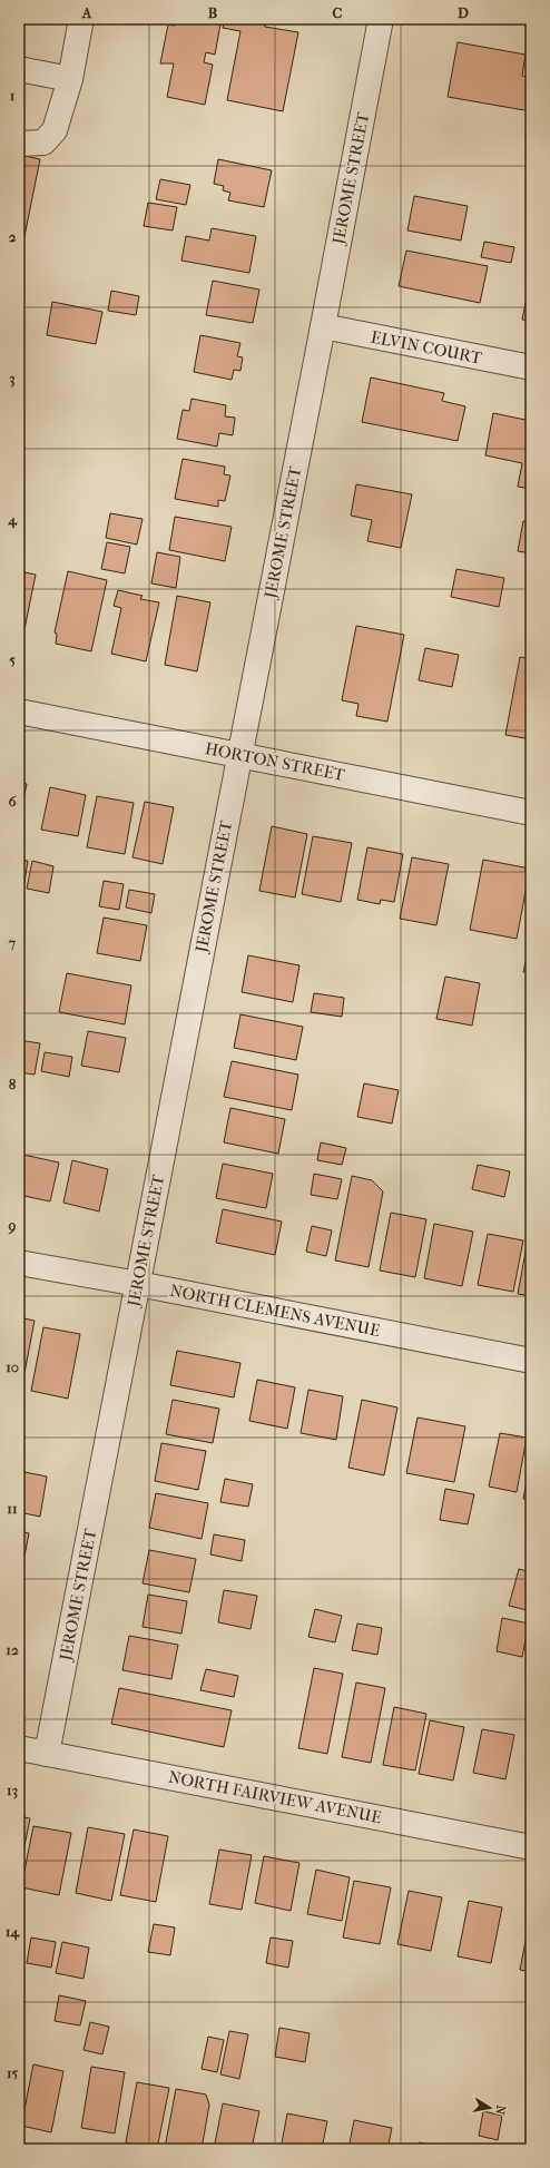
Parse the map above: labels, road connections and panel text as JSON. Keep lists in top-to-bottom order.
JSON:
{
  "streets": {
    "street": [
      "JEROME STREET",
      "ELVIN COURT",
      "HORTON STREET",
      "NORTH CLEMENS AVENUE",
      "NORTH FAIRVIEW AVENUE"
    ]
  },
  "crossings": [
    ["JEROME STREET", "ELVIN COURT"],
    ["JEROME STREET", "HORTON STREET"],
    ["JEROME STREET", "NORTH CLEMENS AVENUE"],
    ["JEROME STREET", "NORTH FAIRVIEW AVENUE"]
  ],
  "north": "right",
  "grid": {
    "columns": [
      "A",
      "B",
      "C",
      "D"
    ],
    "rows": [
      "1",
      "2",
      "3",
      "4",
      "5",
      "6",
      "7",
      "8",
      "9",
      "10",
      "11",
      "12",
      "13",
      "14",
      "15"
    ]
  }
}
